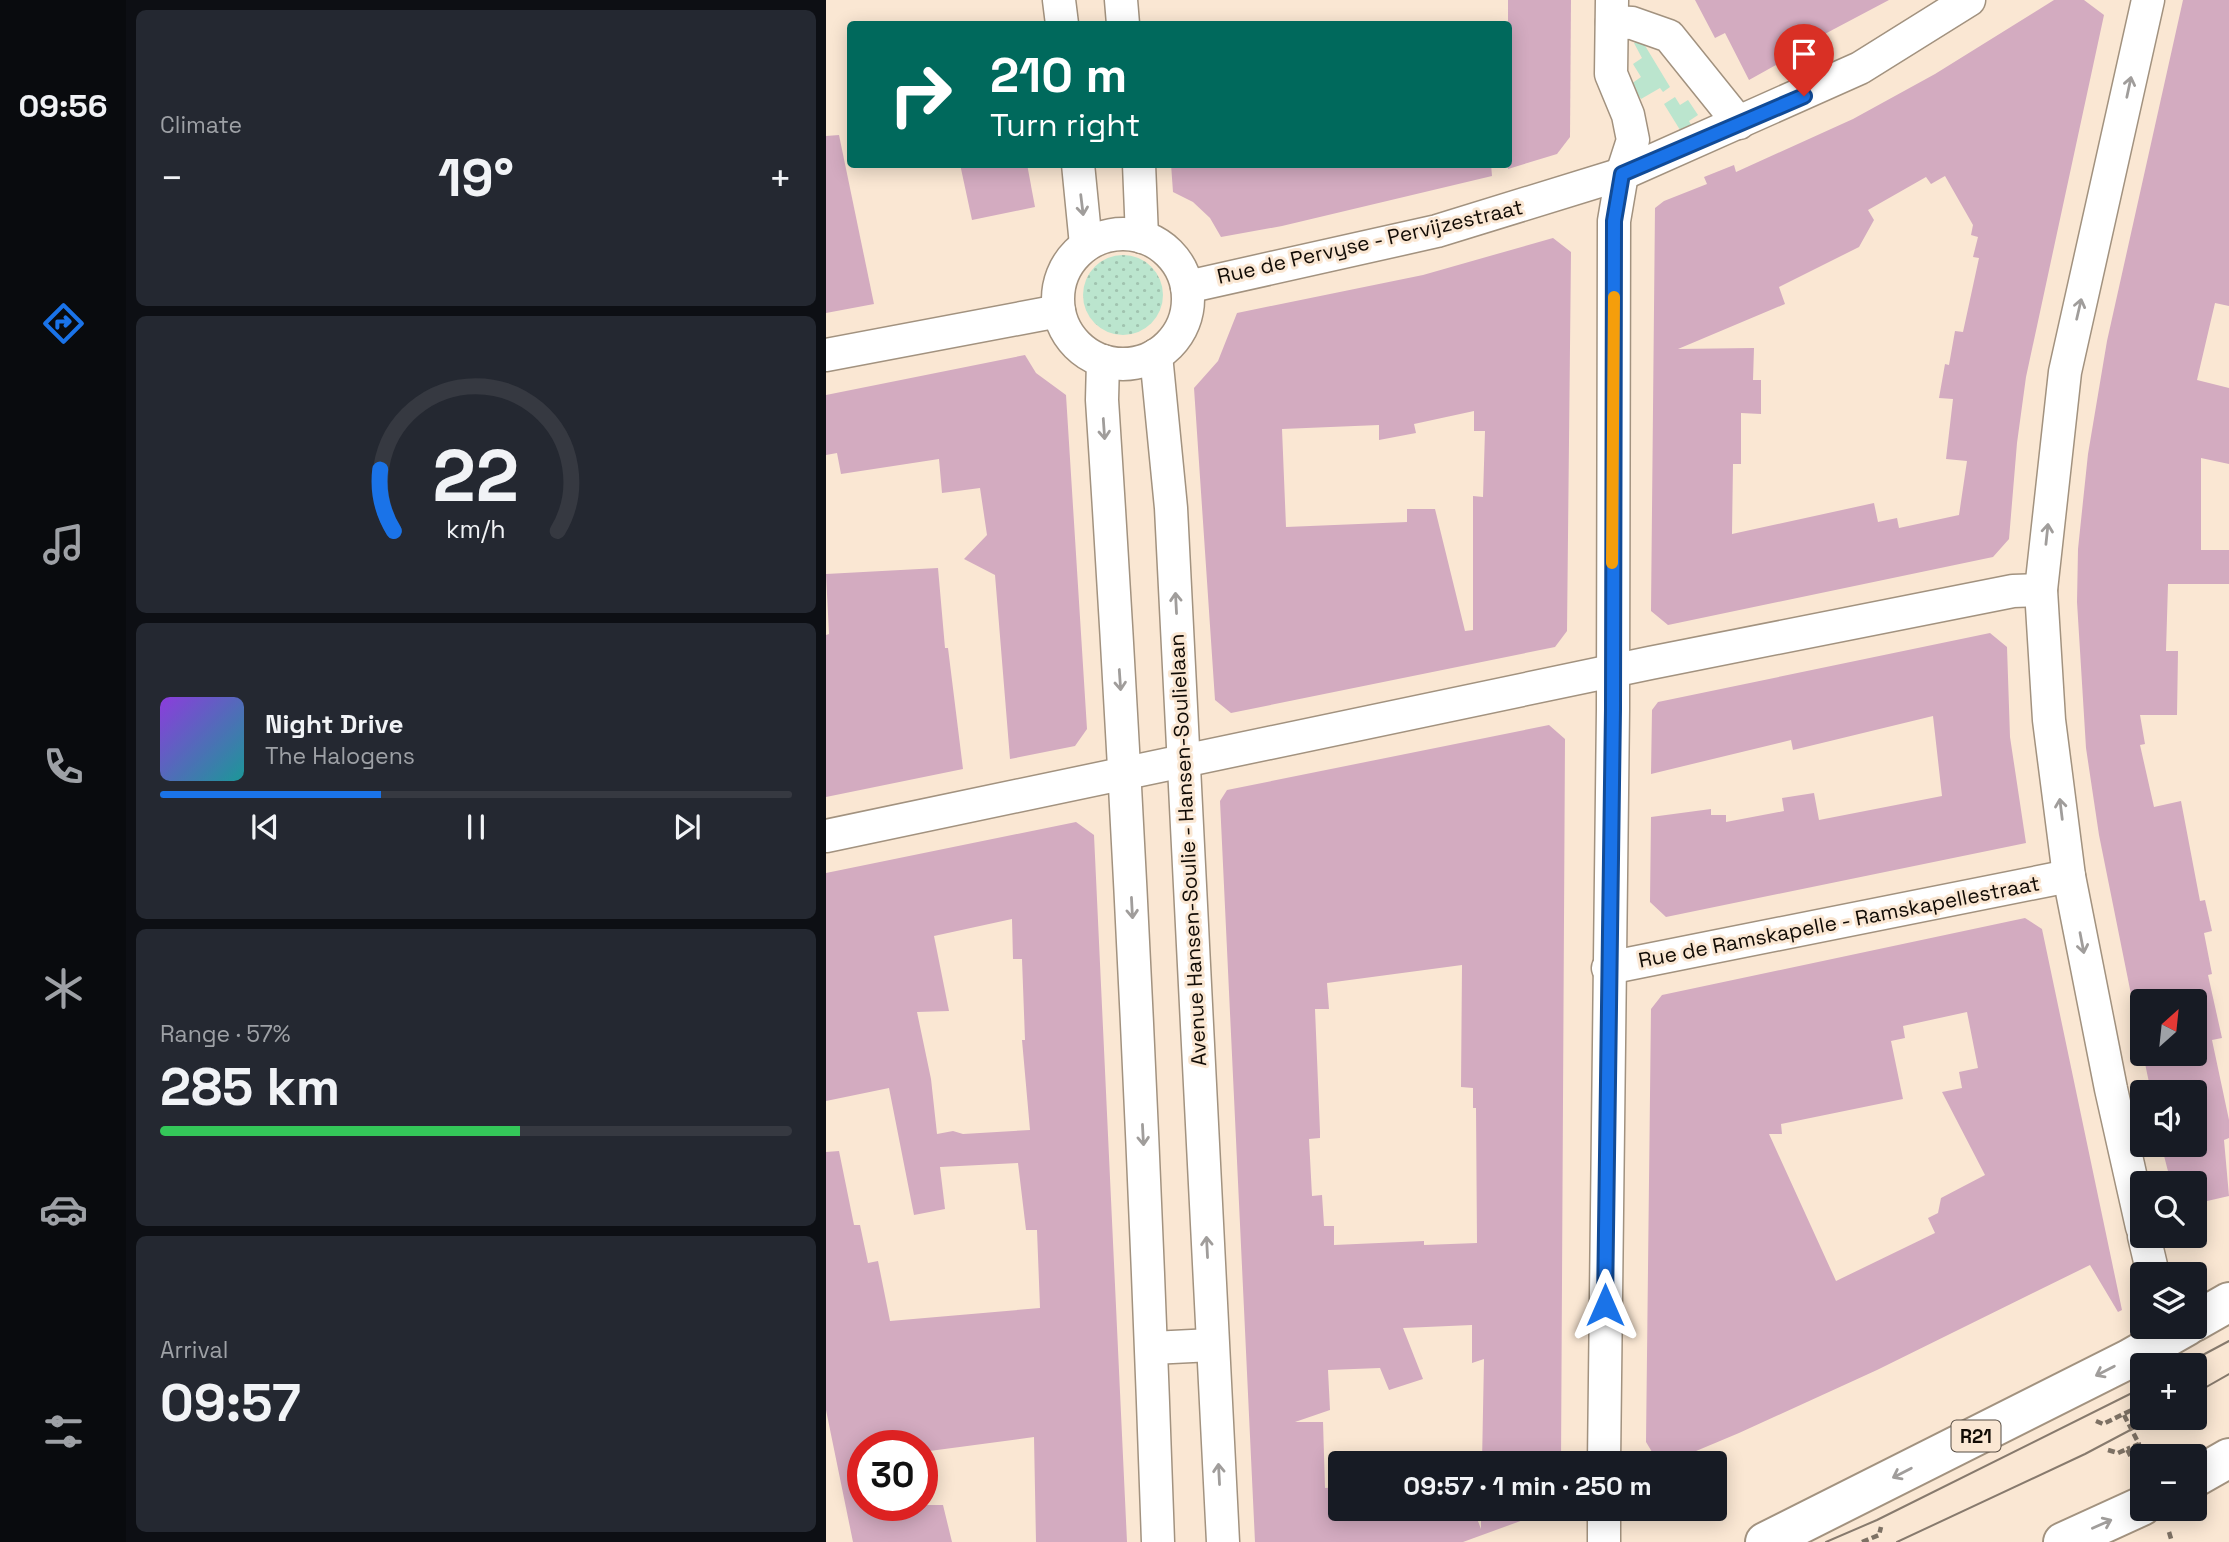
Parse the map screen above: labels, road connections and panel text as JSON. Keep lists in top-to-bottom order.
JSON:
{
  "streets": {
    "main road": ["R21"],
    "street": ["Rue de Pervyse - Pervijzestraat", "Avenue Hansen-Soulie - Hansen-Soulielaan", "Rue de Ramskapelle - Ramskapellestraat"]
  },
  "crossings": [
    ["Rue de Pervyse - Pervijzestraat", "Avenue Hansen-Soulie - Hansen-Soulielaan"]
  ],
  "north": "top right",
  "page": {
    "tabs": "09:56",
    "tile": [
      "Climate",
      ["Range · 57%", "285 km"],
      ["Arrival", "09:57"]
    ],
    "turn": ["210 m", "Turn right"],
    "heat": ["−", "19°", "+"],
    "song": ["Night Drive", "The Halogens"],
    "map_buttons": ["+", "−"],
    "limit": "30",
    "trip": "09:57 · 1 min · 250 m",
    "gauge": ["22", "km/h"]
  }
}
